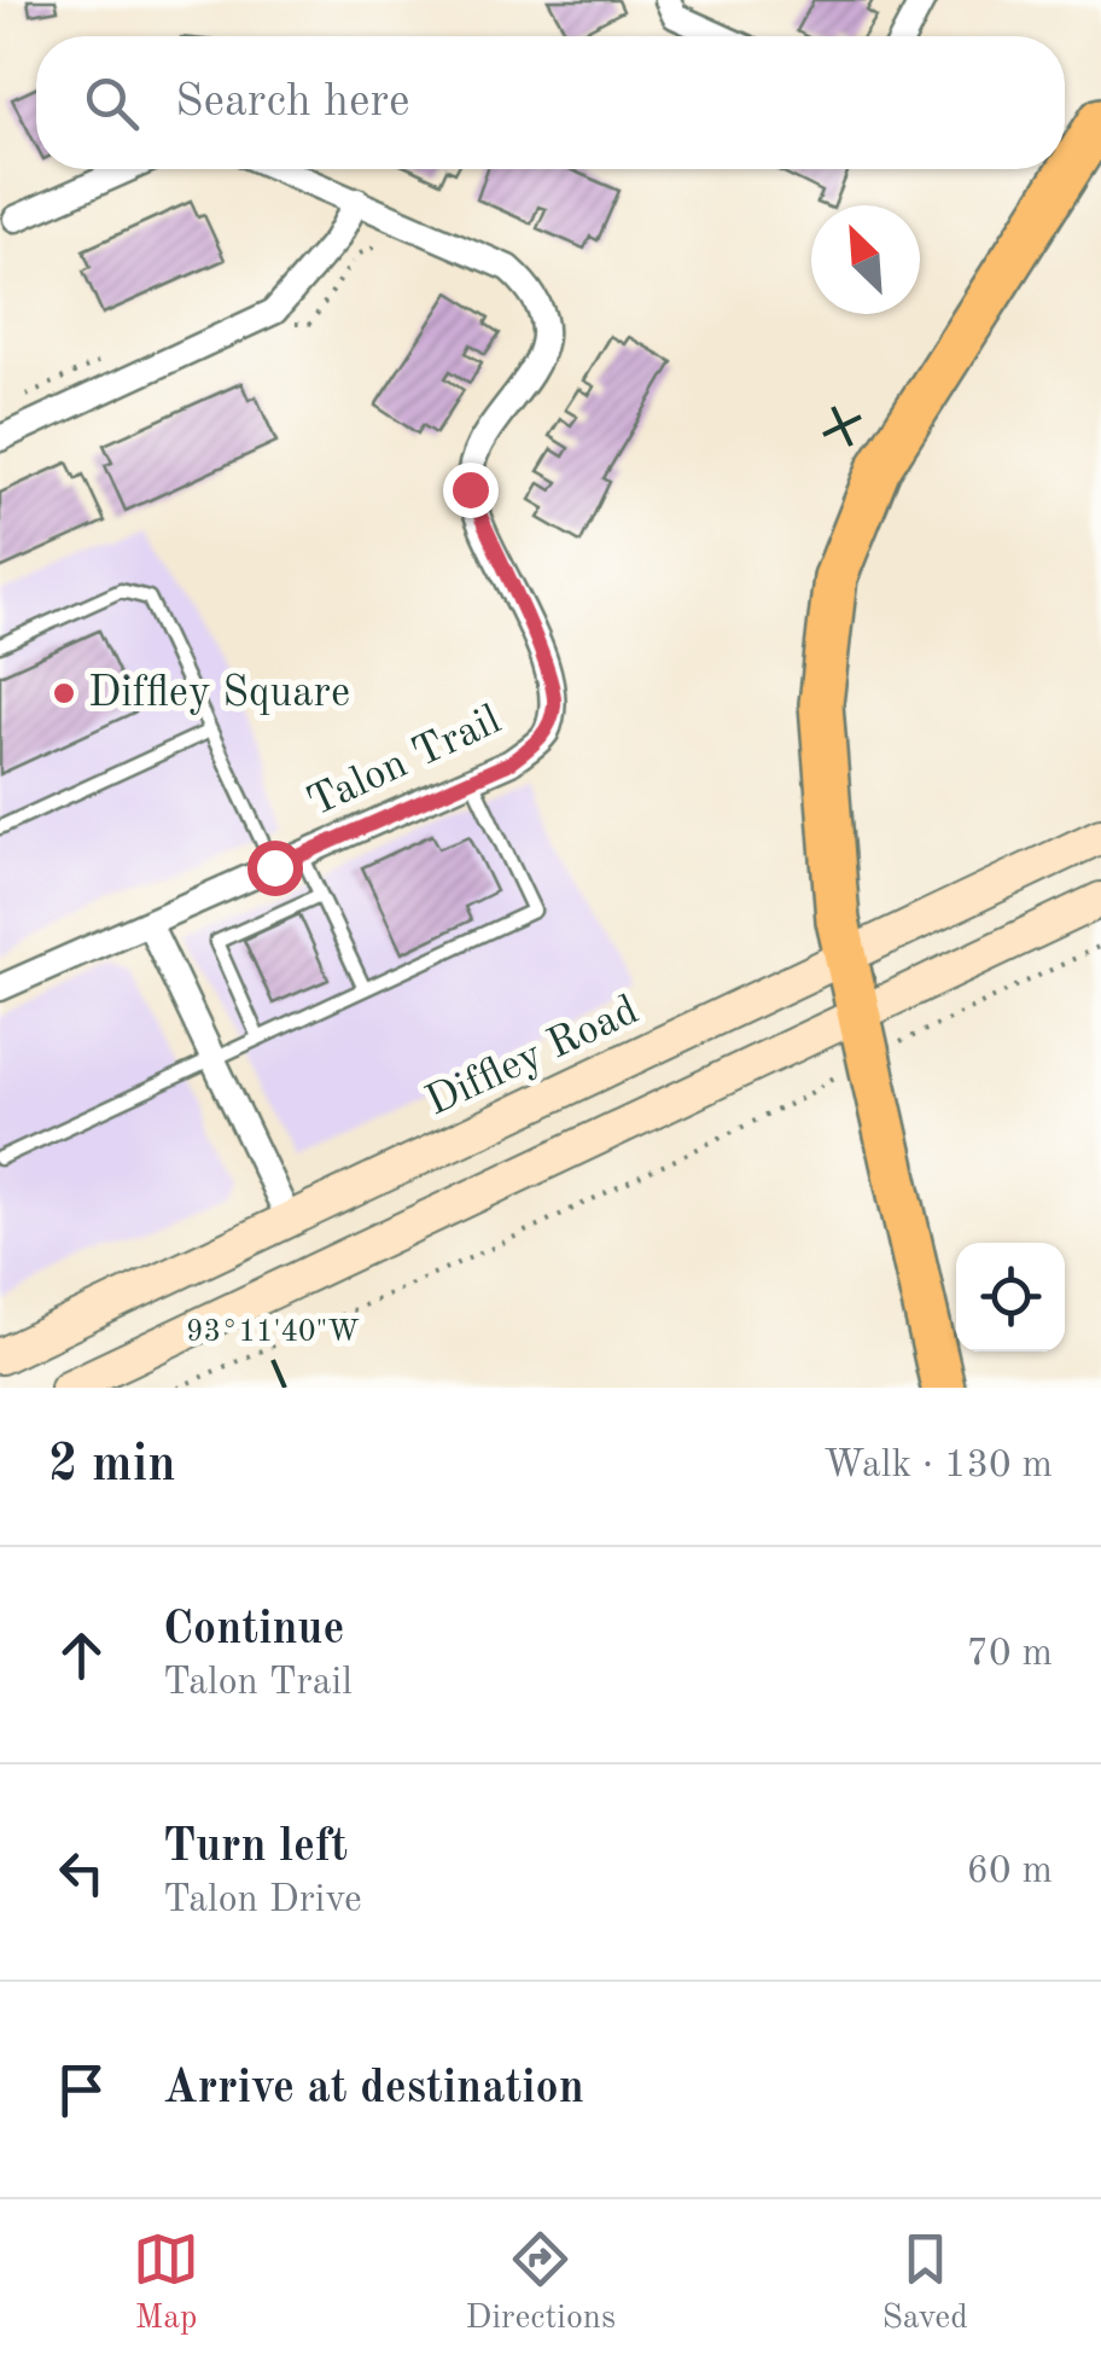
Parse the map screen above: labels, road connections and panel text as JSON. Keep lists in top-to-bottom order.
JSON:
{
  "streets": {
    "main road": ["Diffley Road"],
    "street": ["Talon Trail"]
  },
  "places": ["Diffley Square"],
  "north": "top left",
  "page": {
    "search": "Search here",
    "heading": ["2 min", "Walk · 130 m"],
    "list": [
      ["Continue", "Talon Trail", "70 m"],
      ["Turn left", "Talon Drive", "60 m"],
      "Arrive at destination"
    ],
    "nav": ["Map", "Directions", "Saved"]
  },
  "coordinates": ["93°11'40\"W"]
}
